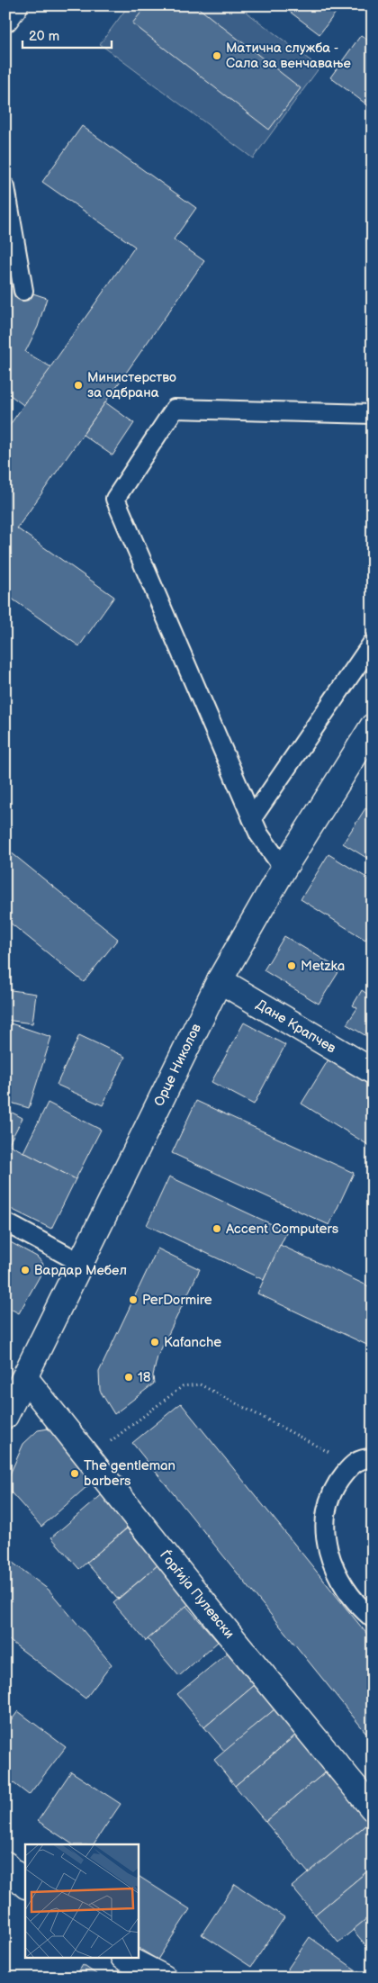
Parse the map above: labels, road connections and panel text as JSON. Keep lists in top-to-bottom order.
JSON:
{
  "streets": {
    "street": ["Дане Крапчев", "Орце Николов", "Ѓорѓиja Пулевски"]
  },
  "crossings": [
    ["Дане Крапчев", "Орце Николов"],
    ["Орце Николов", "Ѓорѓиja Пулевски"]
  ],
  "places": [
    "Матична служба - Сала за венчавање",
    "Министерство за одбрана",
    "Metzka",
    "Accent Computers",
    "Вардар Мебел",
    "PerDormire",
    "Kafanche",
    "18",
    "The gentleman barbers"
  ],
  "scale_bar": "20 m"
}
